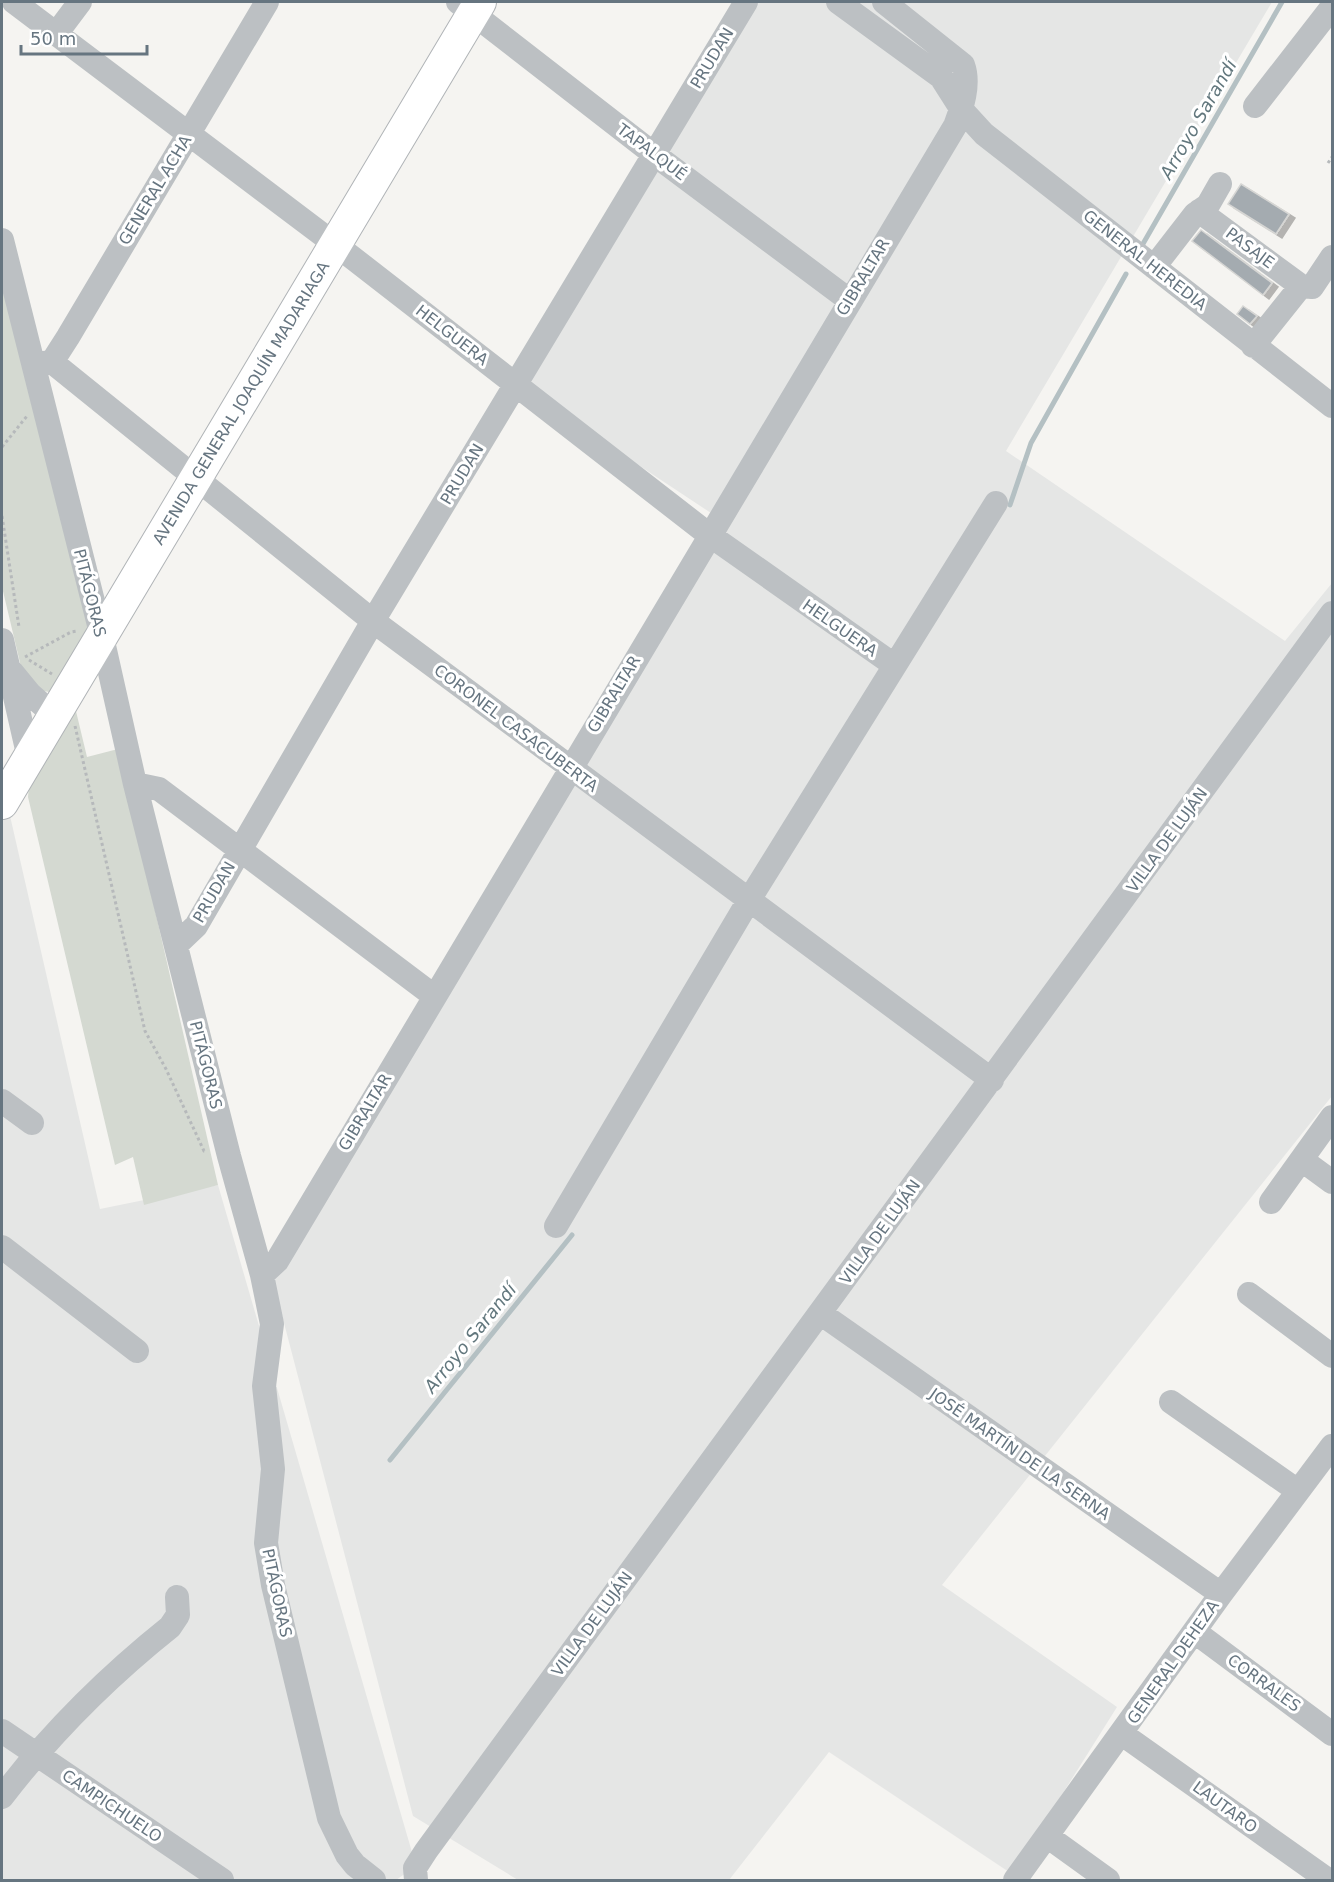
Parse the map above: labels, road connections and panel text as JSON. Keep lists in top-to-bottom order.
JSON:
{
  "streets": {
    "main road": ["AVENIDA GENERAL JOAQUÍN MADARIAGA"],
    "street": [
      "PRUDAN",
      "TAPALQUÉ",
      "GENERAL ACHA",
      "PASAJE",
      "GENERAL HEREDIA",
      "GIBRALTAR",
      "HELGUERA",
      "PITÁGORAS",
      "CORONEL CASACUBERTA",
      "VILLA DE LUJÁN",
      "JOSÉ MARTÍN DE LA SERNA",
      "GENERAL DEHEZA",
      "CORRALES",
      "CAMPICHUELO",
      "LAUTARO"
    ]
  },
  "crossings": [
    ["PRUDAN", "TAPALQUÉ"],
    ["PRUDAN", "HELGUERA"],
    ["PRUDAN", "PITÁGORAS"],
    ["PRUDAN", "CORONEL CASACUBERTA"],
    ["TAPALQUÉ", "GIBRALTAR"],
    ["TAPALQUÉ", "AVENIDA GENERAL JOAQUÍN MADARIAGA"],
    ["GENERAL ACHA", "HELGUERA"],
    ["GENERAL ACHA", "PITÁGORAS"],
    ["GENERAL ACHA", "CORONEL CASACUBERTA"],
    ["GENERAL HEREDIA", "GIBRALTAR"],
    ["GIBRALTAR", "HELGUERA"],
    ["GIBRALTAR", "PITÁGORAS"],
    ["GIBRALTAR", "CORONEL CASACUBERTA"],
    ["HELGUERA", "AVENIDA GENERAL JOAQUÍN MADARIAGA"],
    ["AVENIDA GENERAL JOAQUÍN MADARIAGA", "PITÁGORAS"],
    ["AVENIDA GENERAL JOAQUÍN MADARIAGA", "CORONEL CASACUBERTA"],
    ["PITÁGORAS", "CORONEL CASACUBERTA"],
    ["CORONEL CASACUBERTA", "VILLA DE LUJÁN"],
    ["VILLA DE LUJÁN", "JOSÉ MARTÍN DE LA SERNA"],
    ["JOSÉ MARTÍN DE LA SERNA", "GENERAL DEHEZA"],
    ["GENERAL DEHEZA", "CORRALES"],
    ["GENERAL DEHEZA", "LAUTARO"]
  ],
  "water": ["Arroyo Sarandí"],
  "scale_bar": "50 m"
}
